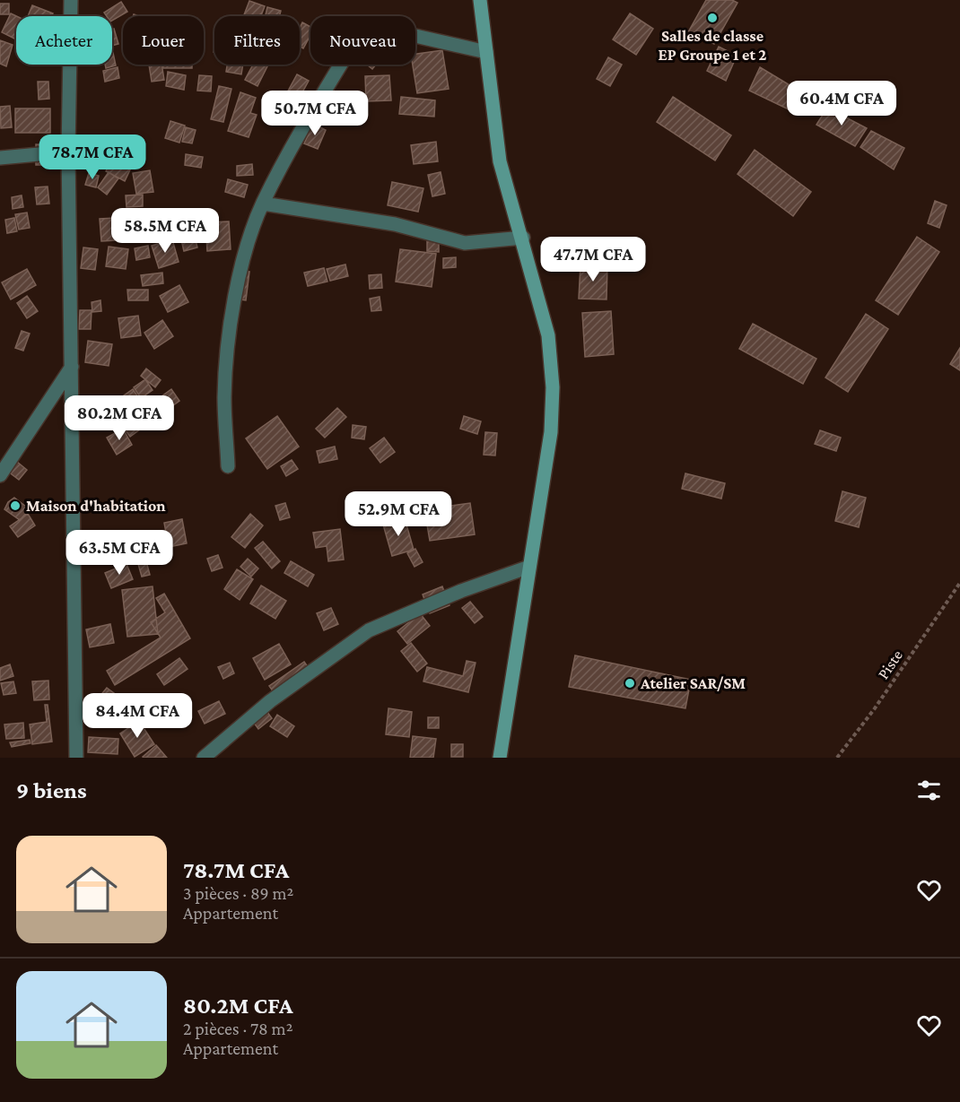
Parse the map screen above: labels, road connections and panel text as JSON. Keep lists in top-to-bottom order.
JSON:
{
  "streets": {
    "path": ["Piste"]
  },
  "places": ["Salles de classe EP Groupe 1 et 2", "Maison d'habitation", "Atelier SAR/SM"],
  "page": {
    "chip": [
      "Acheter",
      "Louer",
      "Filtres",
      "Nouveau"
    ],
    "price": [
      "60.4M CFA",
      "50.7M CFA",
      "78.7M CFA",
      "58.5M CFA",
      "47.7M CFA",
      "80.2M CFA",
      "52.9M CFA",
      "63.5M CFA",
      "84.4M CFA"
    ],
    "heading": "9 biens",
    "list": [
      {
        "name": "78.7M CFA",
        "note": "3 pièces · 89 m² · Appartement"
      },
      {
        "name": "80.2M CFA",
        "note": "2 pièces · 78 m² · Appartement"
      }
    ]
  }
}
